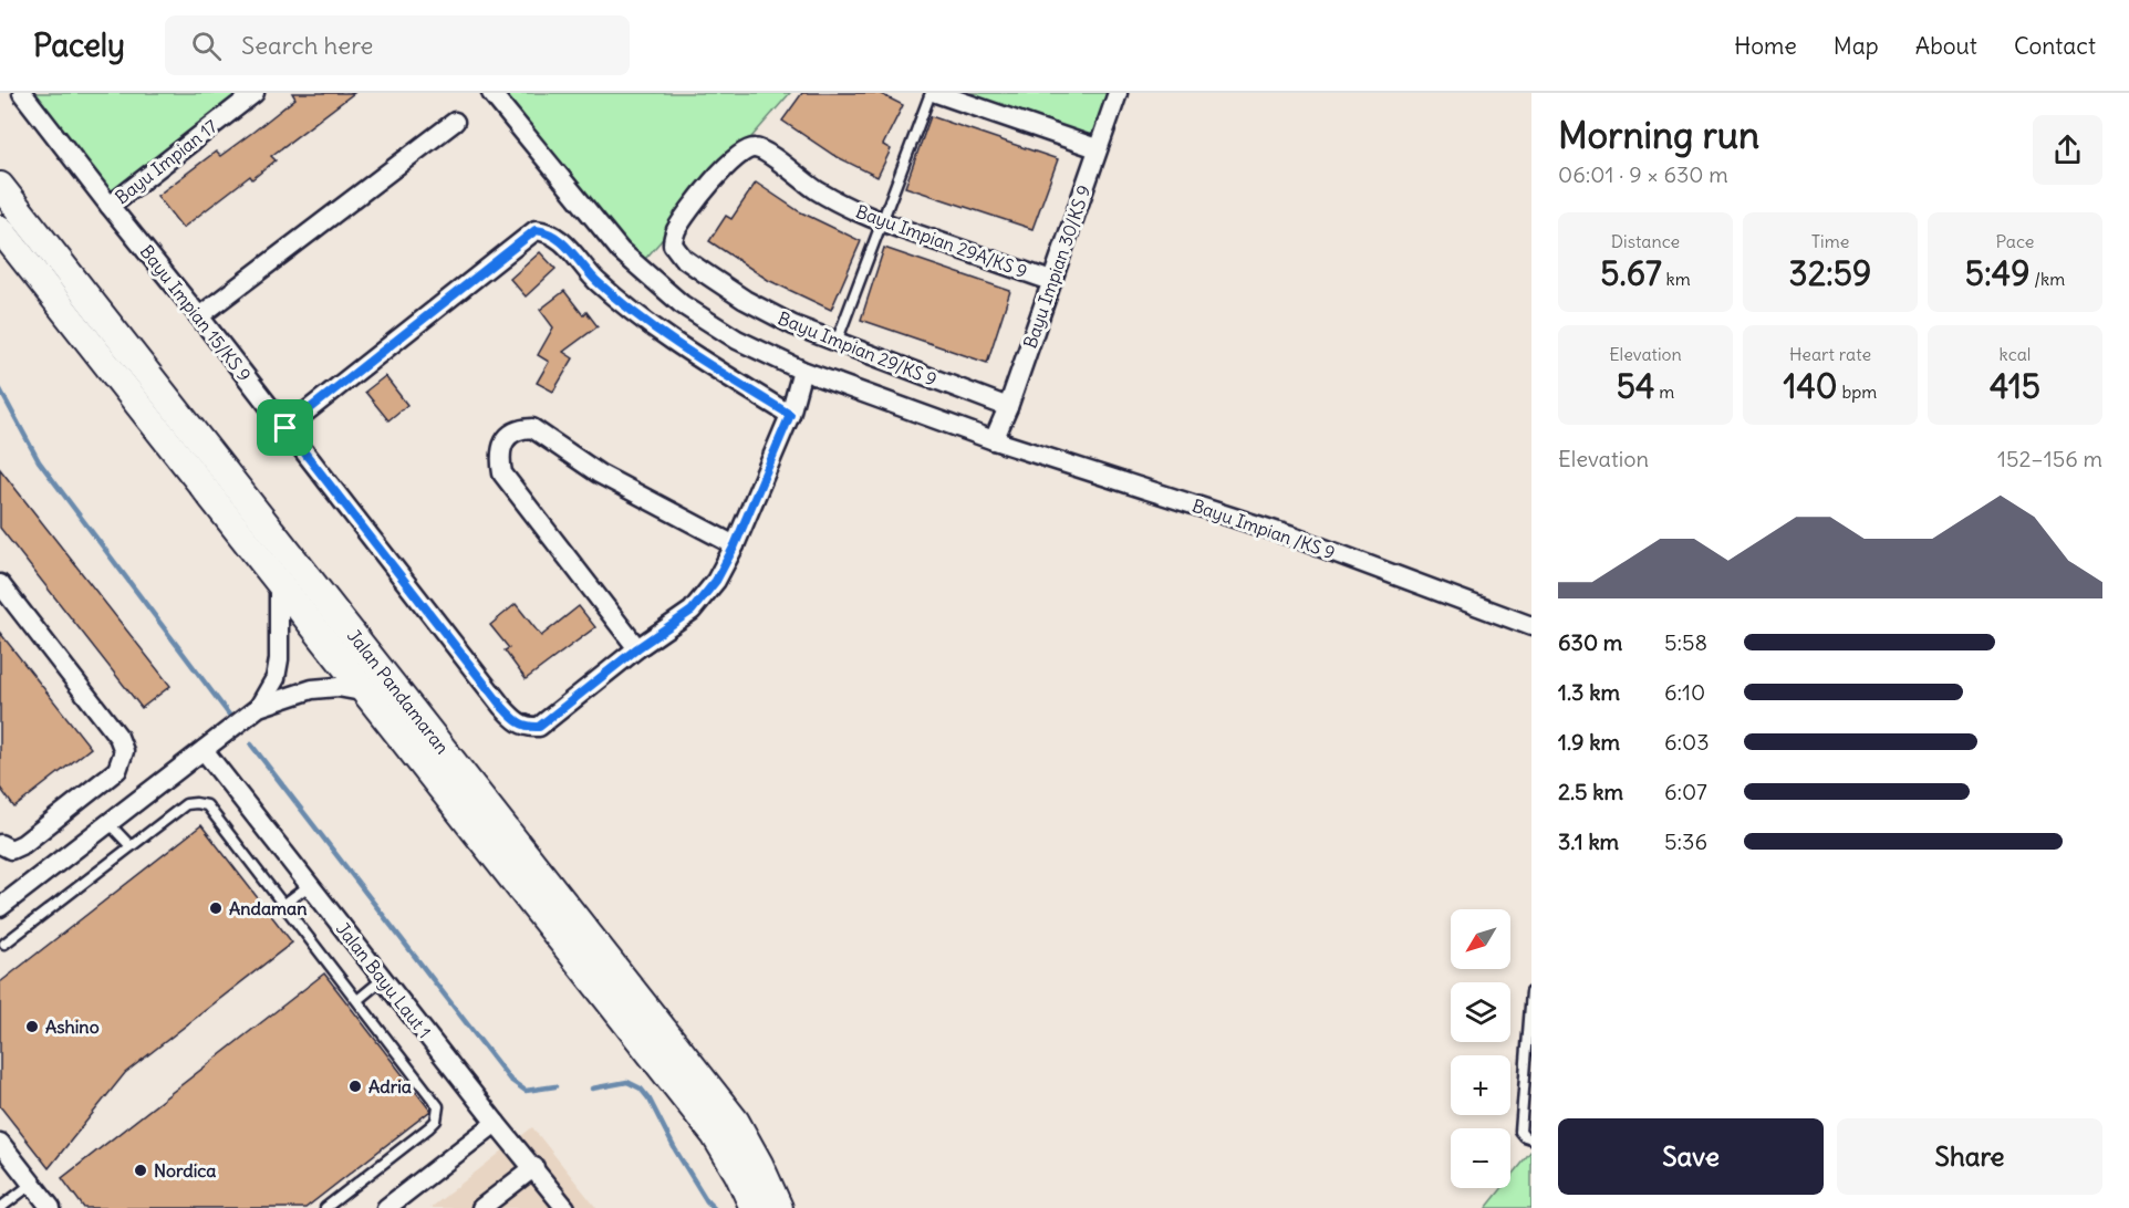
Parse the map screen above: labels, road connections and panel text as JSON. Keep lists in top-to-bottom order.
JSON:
{
  "streets": {
    "main road": ["Jalan Pandamaran"],
    "street": [
      "Bayu Impian 17",
      "Bayu Impian 29A/KS 9",
      "Bayu Impian 30/KS 9",
      "Bayu Impian 15/KS 9",
      "Bayu Impian 29/KS 9",
      "Bayu Impian /KS 9",
      "Jalan Bayu Laut 1"
    ]
  },
  "crossings": [
    ["Bayu Impian 17", "Bayu Impian 15/KS 9"],
    ["Bayu Impian 29A/KS 9", "Bayu Impian 30/KS 9"],
    ["Bayu Impian 29A/KS 9", "Bayu Impian 29/KS 9"],
    ["Bayu Impian 30/KS 9", "Bayu Impian 29/KS 9"],
    ["Bayu Impian 30/KS 9", "Bayu Impian /KS 9"]
  ],
  "places": [
    "Andaman",
    "Ashino",
    "Adria",
    "Nordica"
  ],
  "north": "bottom left",
  "page": {
    "header": "Pacely",
    "search": "Search here",
    "nav": [
      "Home",
      "Map",
      "About",
      "Contact"
    ],
    "heading": ["Morning run", "06:01 · 9 × 630 m"],
    "stats": [
      ["Distance", "5.67 km"],
      ["Time", "32:59"],
      ["Pace", "5:49 /km"],
      ["Elevation", "54 m"],
      ["Heart rate", "140 bpm"],
      ["kcal", "415"]
    ],
    "chart": ["Elevation", "152–156 m"],
    "list": [
      {
        "name": "630 m",
        "note": "5:58"
      },
      {
        "name": "1.3 km",
        "note": "6:10"
      },
      {
        "name": "1.9 km",
        "note": "6:03"
      },
      {
        "name": "2.5 km",
        "note": "6:07"
      },
      {
        "name": "3.1 km",
        "note": "5:36"
      }
    ],
    "map_buttons": ["+", "−"],
    "buttons": ["Save", "Share"]
  }
}
